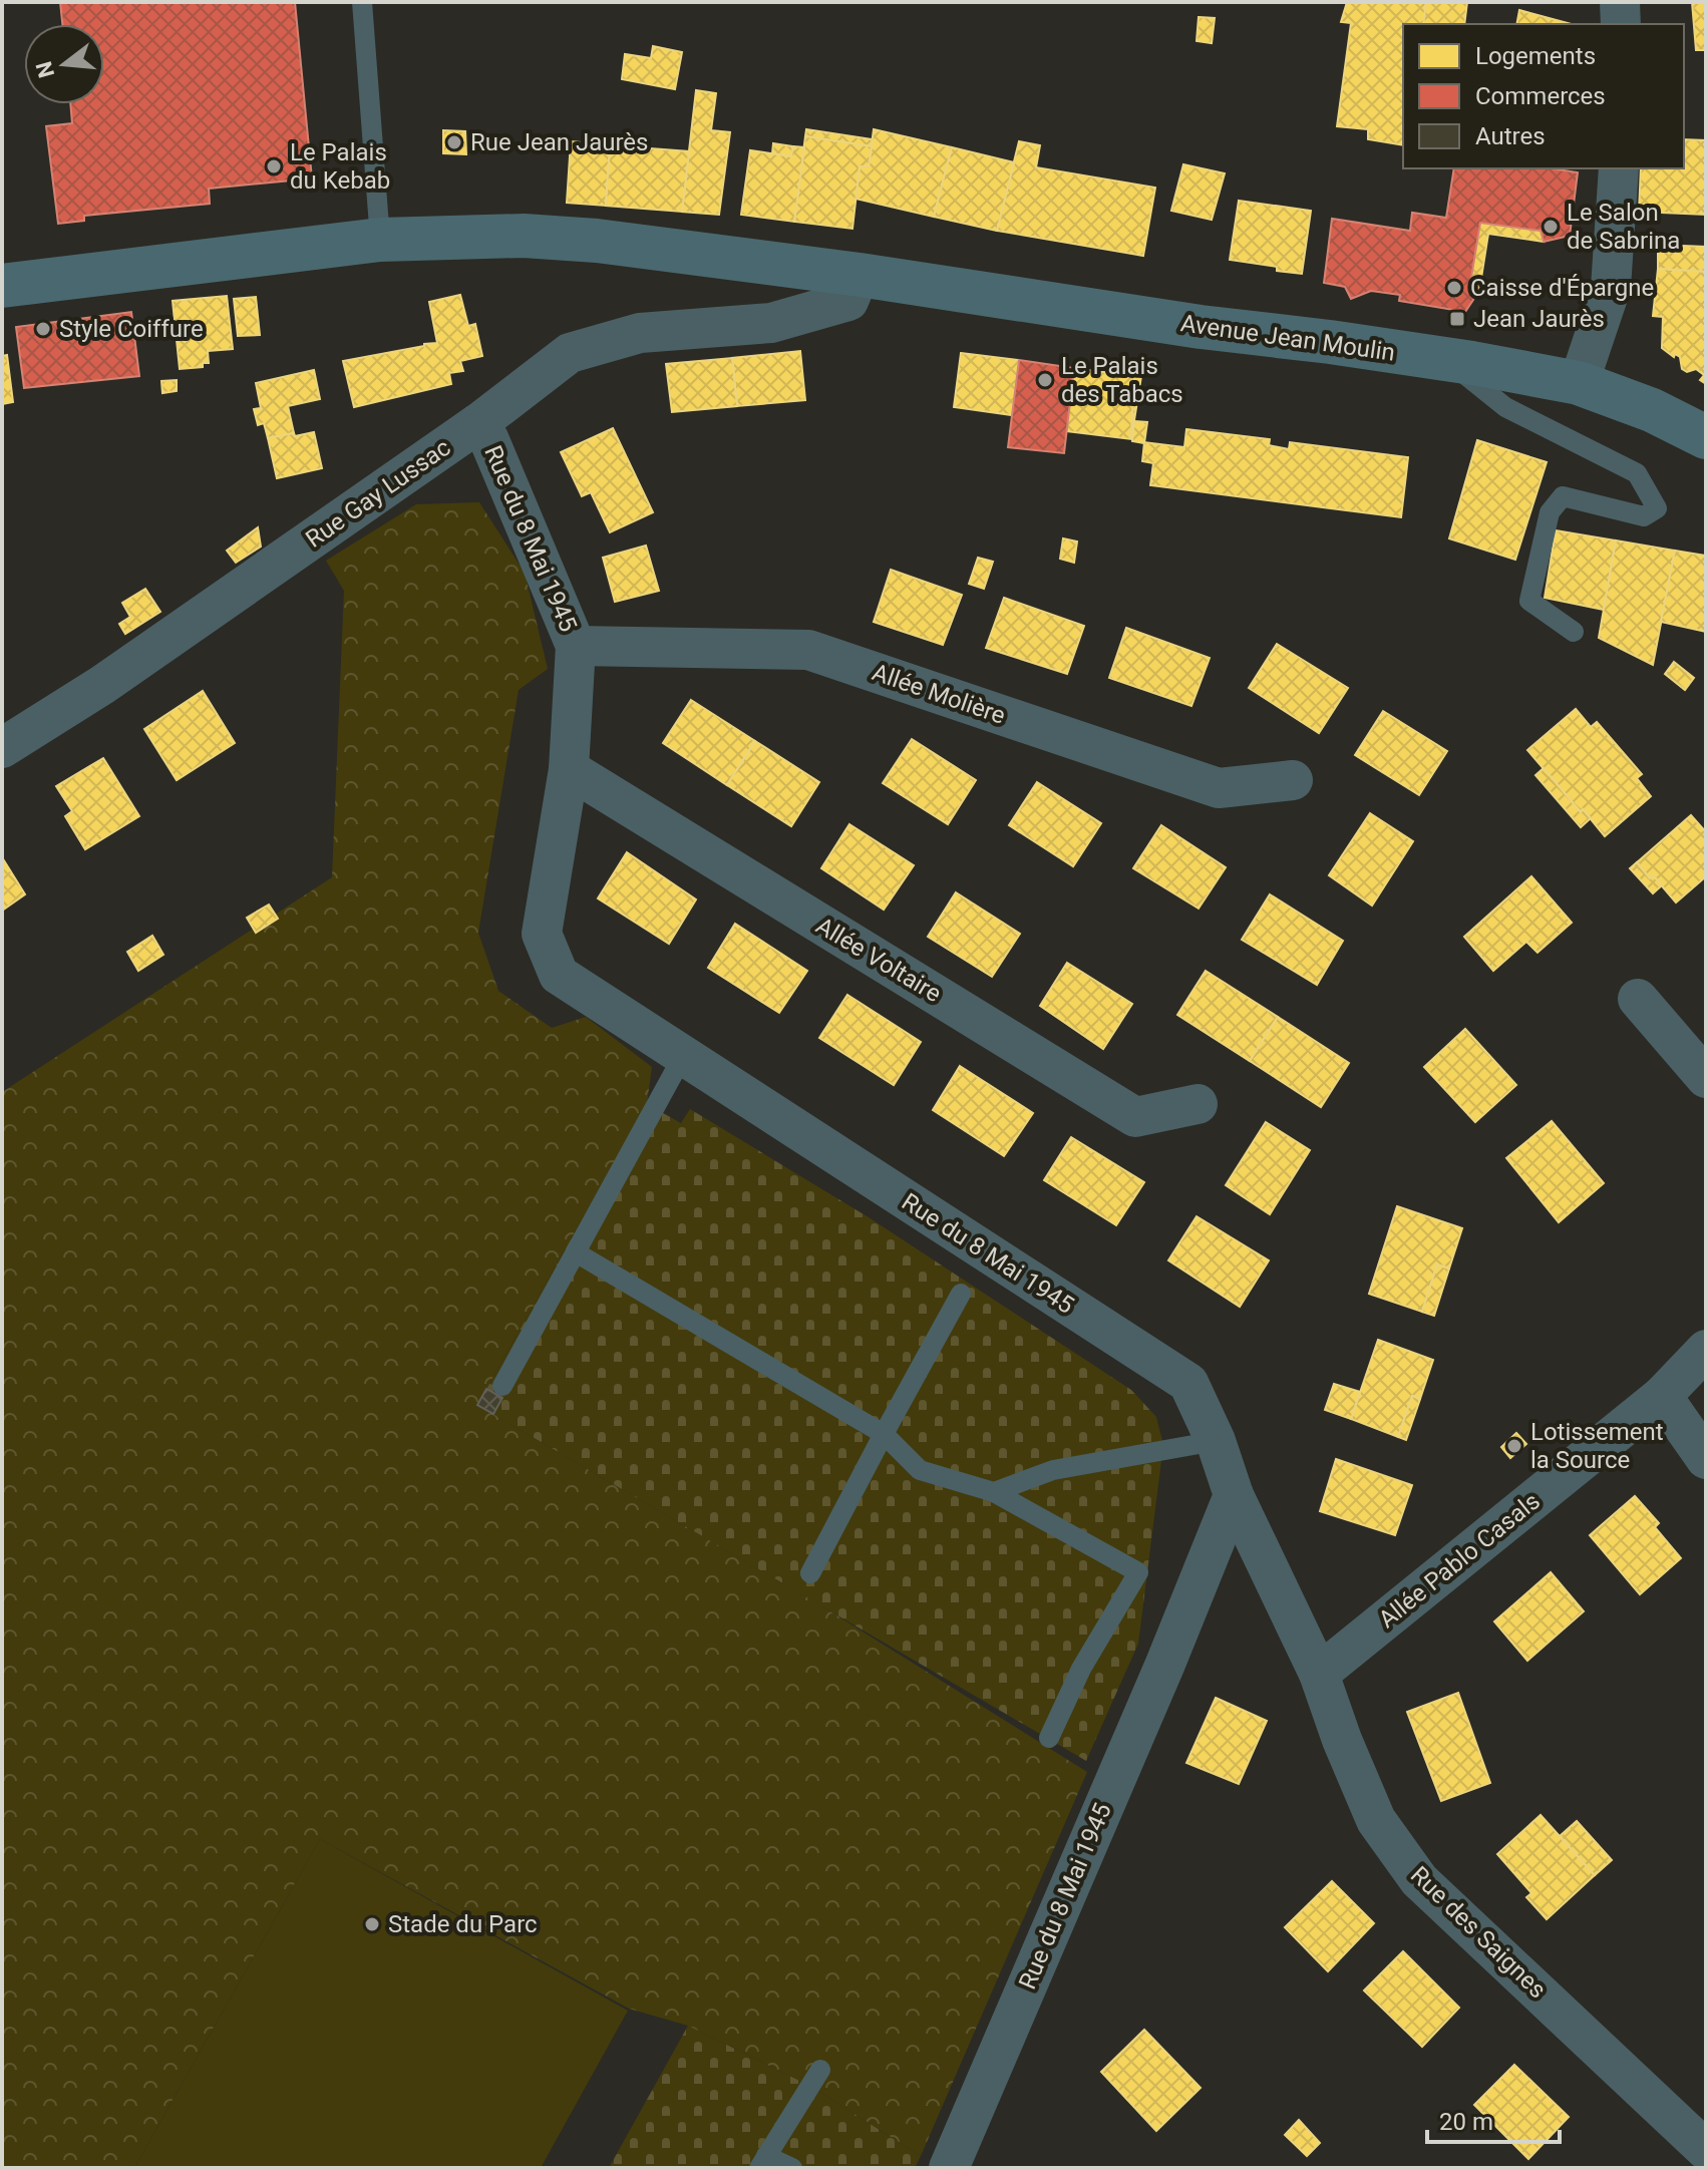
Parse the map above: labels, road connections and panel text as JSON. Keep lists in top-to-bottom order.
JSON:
{
  "streets": {
    "main road": ["Avenue Jean Moulin"],
    "street": [
      "Rue Gay Lussac",
      "Rue du 8 Mai 1945",
      "Allée Molière",
      "Allée Voltaire",
      "Allée Pablo Casals",
      "Rue des Saignes"
    ]
  },
  "crossings": [
    ["Avenue Jean Moulin", "Rue Gay Lussac"],
    ["Rue Gay Lussac", "Rue du 8 Mai 1945"],
    ["Rue du 8 Mai 1945", "Allée Molière"],
    ["Rue du 8 Mai 1945", "Allée Voltaire"],
    ["Rue du 8 Mai 1945", "Rue des Saignes"],
    ["Allée Pablo Casals", "Rue des Saignes"]
  ],
  "places": {
    "other": [
      "Rue Jean Jaurès",
      "Le Palais du Kebab",
      "Le Salon de Sabrina",
      "Caisse d'Épargne",
      "Style Coiffure",
      "Le Palais des Tabacs",
      "Lotissement la Source",
      "Stade du Parc"
    ],
    "transit": ["Jean Jaurès"]
  },
  "legend": ["Logements", "Commerces", "Autres"],
  "scale_bar": "20 m",
  "north": "left"
}
